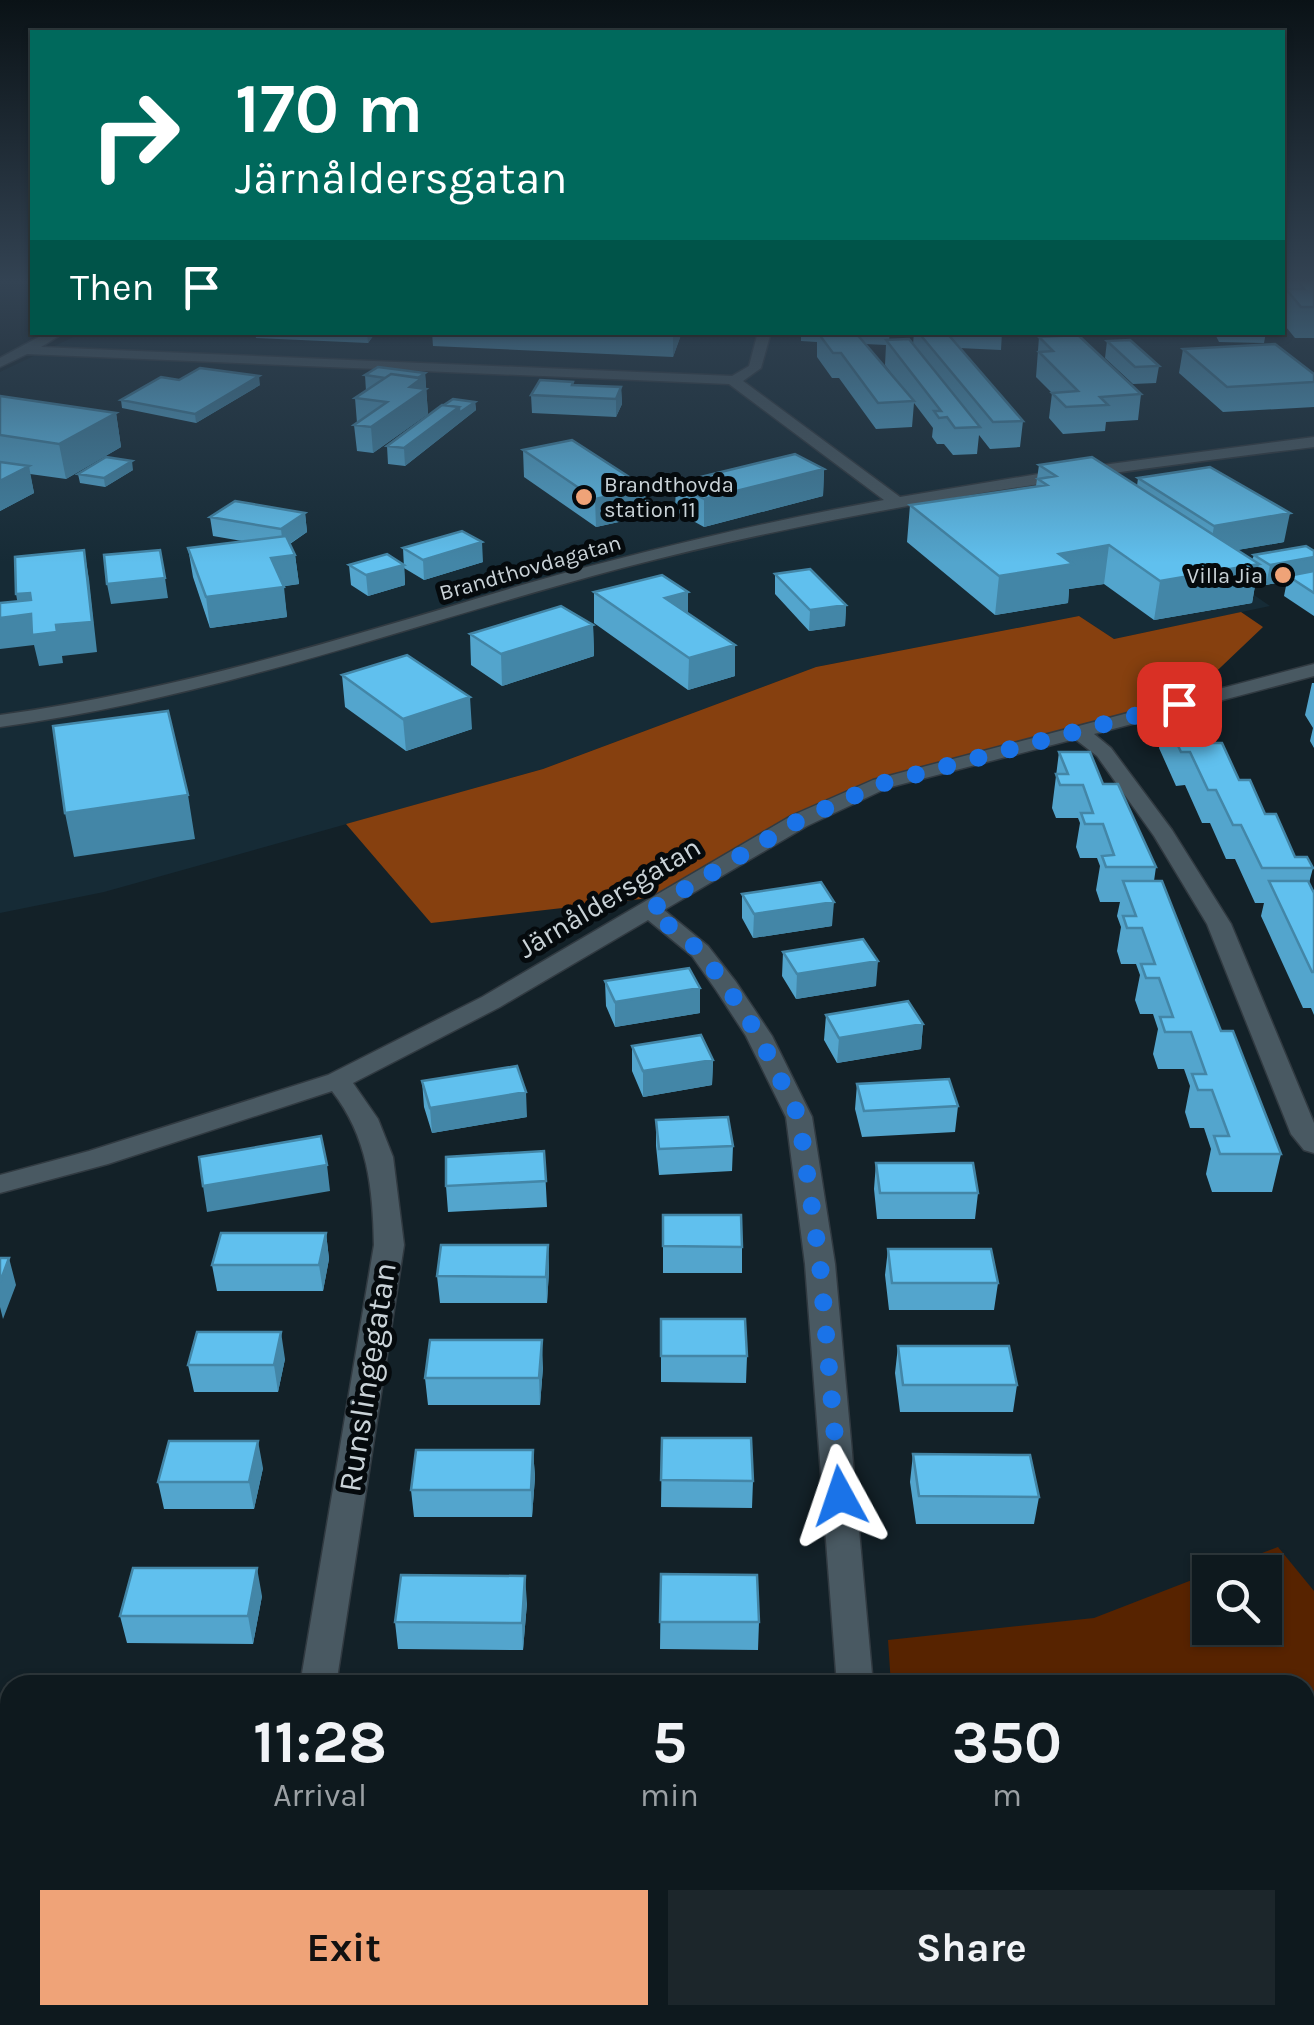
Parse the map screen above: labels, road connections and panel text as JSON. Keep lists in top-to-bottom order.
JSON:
{
  "streets": {
    "street": ["Brandthovdagatan", "Järnåldersgatan", "Runslingegatan"]
  },
  "crossings": [
    ["Järnåldersgatan", "Runslingegatan"]
  ],
  "places": ["Brandthovda station 11", "Villa Jia"],
  "page": {
    "turn": ["170 m", "Järnåldersgatan"],
    "then": "Then",
    "eta": [
      "11:28",
      "Arrival",
      "5",
      "min",
      "350",
      "m"
    ],
    "buttons": ["Exit", "Share"]
  }
}
